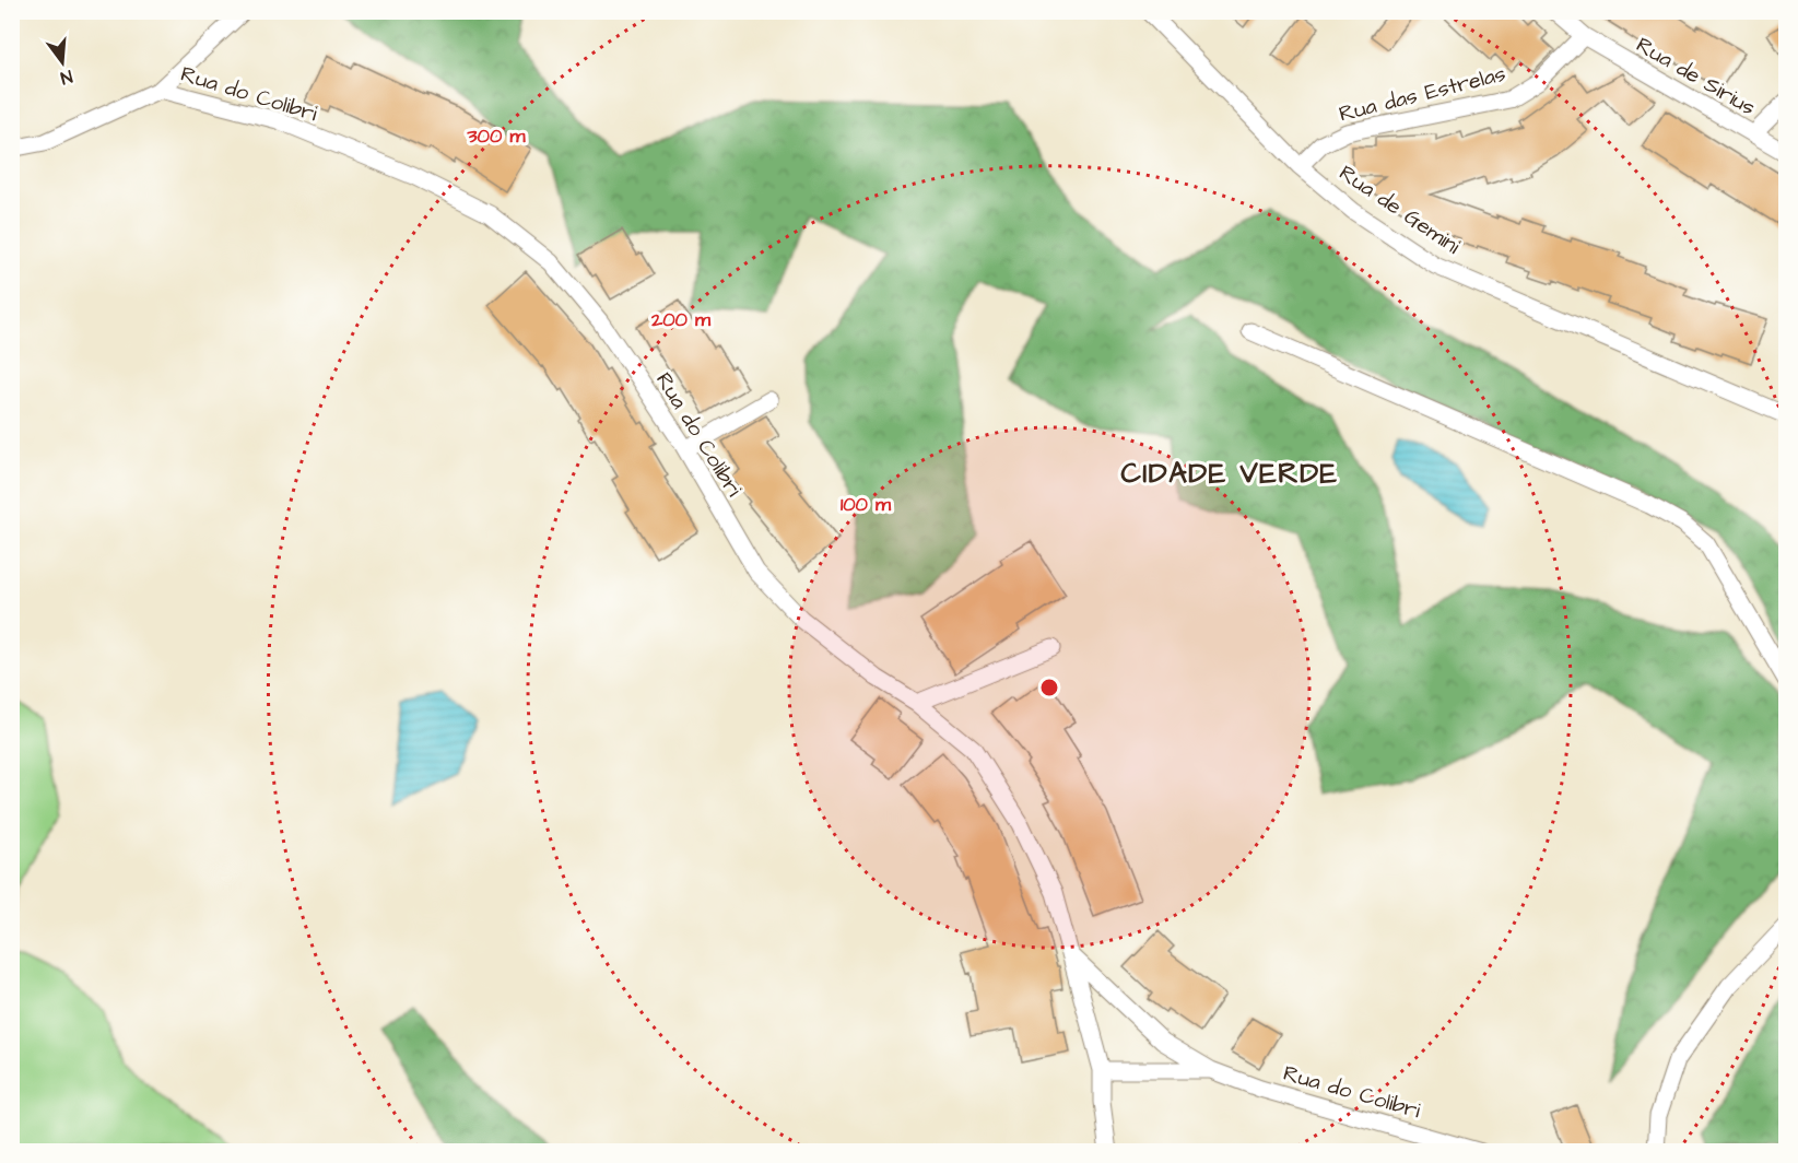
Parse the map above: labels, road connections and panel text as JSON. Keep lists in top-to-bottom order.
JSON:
{
  "streets": {
    "street": [
      "Rua de Sirius",
      "Rua do Colibri",
      "Rua das Estrelas",
      "Rua de Gemini"
    ]
  },
  "crossings": [
    ["Rua de Sirius", "Rua das Estrelas"],
    ["Rua das Estrelas", "Rua de Gemini"]
  ],
  "districts": ["CIDADE VERDE"],
  "north": "bottom",
  "rings": ["300 m", "200 m", "100 m"]
}
